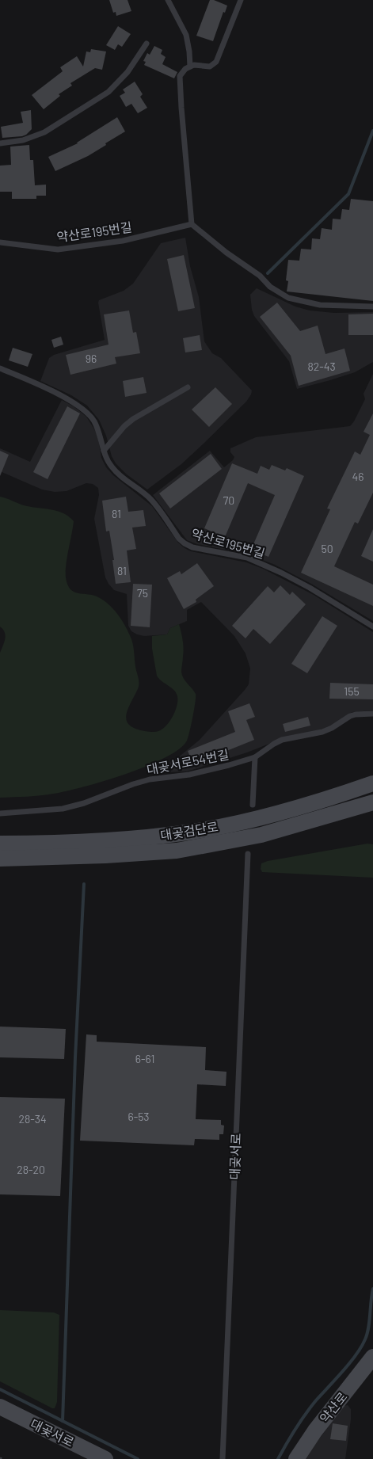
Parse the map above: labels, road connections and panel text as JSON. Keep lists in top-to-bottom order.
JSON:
{
  "streets": {
    "main road": ["대곶검단로", "대곶서로", "약산로"],
    "lane": ["약산로195번길", "대곶서로54번길"]
  },
  "house_numbers": [
    "96",
    "82-43",
    "46",
    "70",
    "81",
    "50",
    "81",
    "75",
    "155",
    "6-61",
    "6-53",
    "28-34",
    "28-20"
  ]
}
